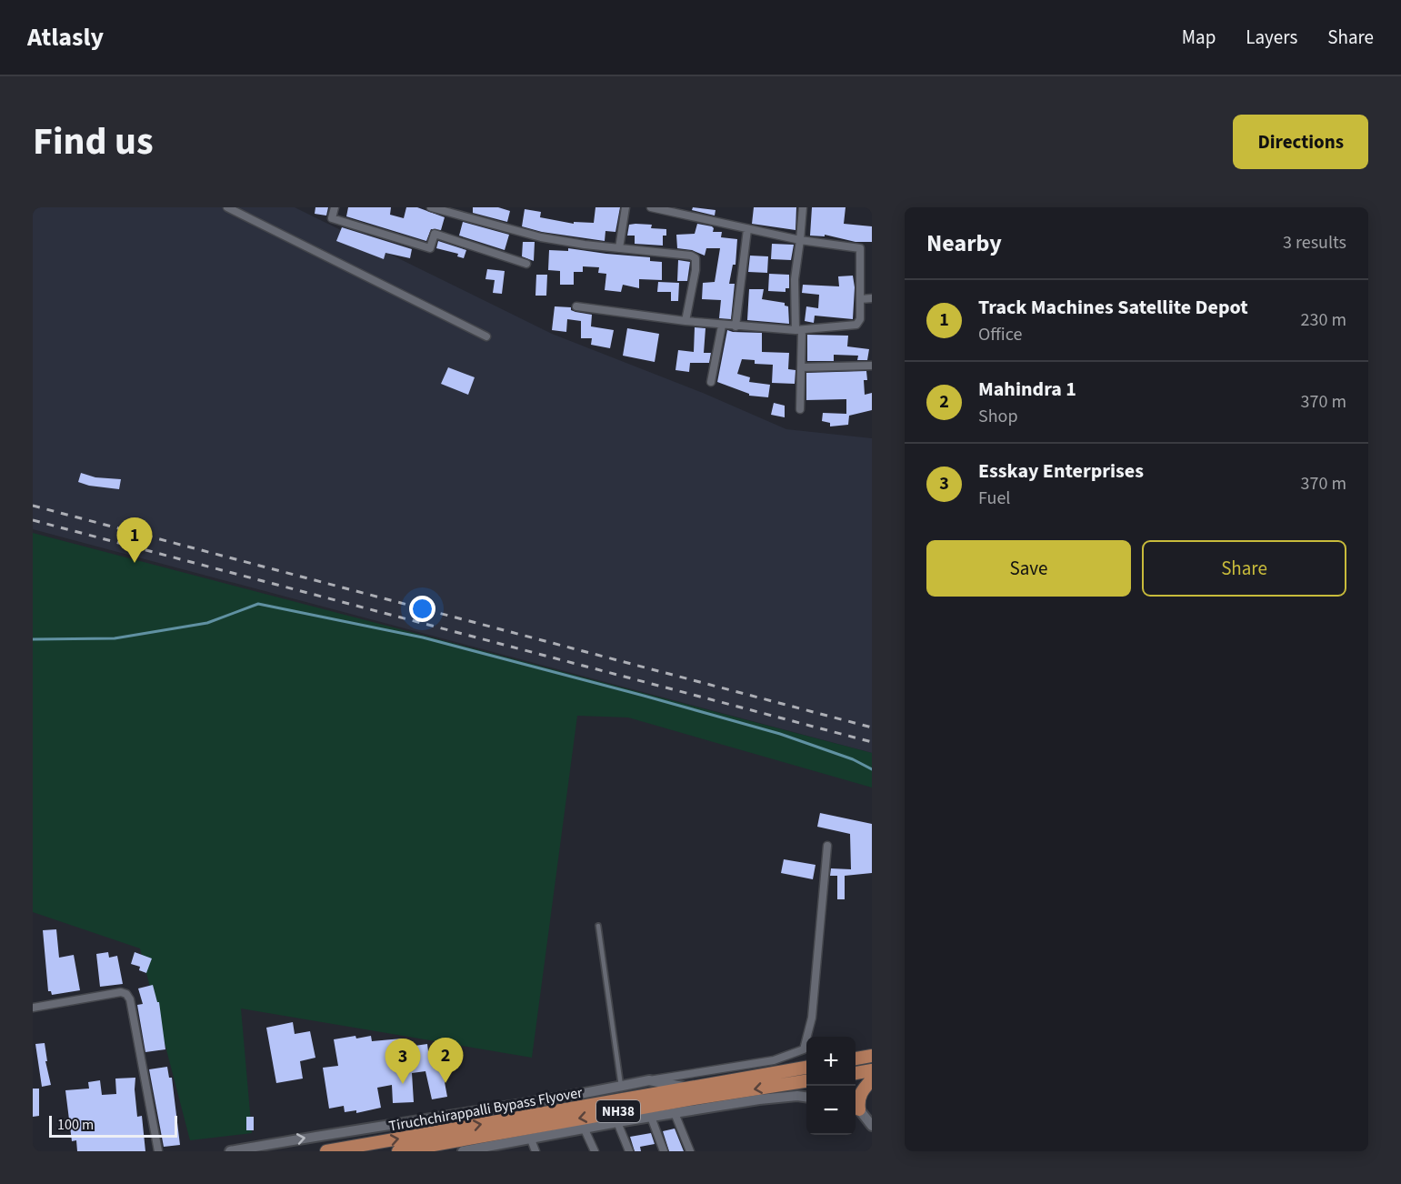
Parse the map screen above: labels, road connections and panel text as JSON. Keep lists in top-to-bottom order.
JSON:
{
  "streets": {
    "highway": ["Tiruchchirappalli Bypass Flyover", "NH38"]
  },
  "scale_bar": "100 m",
  "page": {
    "header": "Atlasly",
    "nav": ["Map", "Layers", "Share"],
    "title": "Find us",
    "buttons": [
      "Directions",
      ["Save", "Share"]
    ],
    "heading": ["Nearby", "3 results"],
    "list": [
      {
        "mark": "1",
        "name": "Track Machines Satellite Depot",
        "note": "Office",
        "value": "230 m"
      },
      {
        "mark": "2",
        "name": "Mahindra 1",
        "note": "Shop",
        "value": "370 m"
      },
      {
        "mark": "3",
        "name": "Esskay Enterprises",
        "note": "Fuel",
        "value": "370 m"
      }
    ],
    "pins": ["1", "2", "3"],
    "map_buttons": ["+", "−"],
    "scale": "100 m"
  }
}
